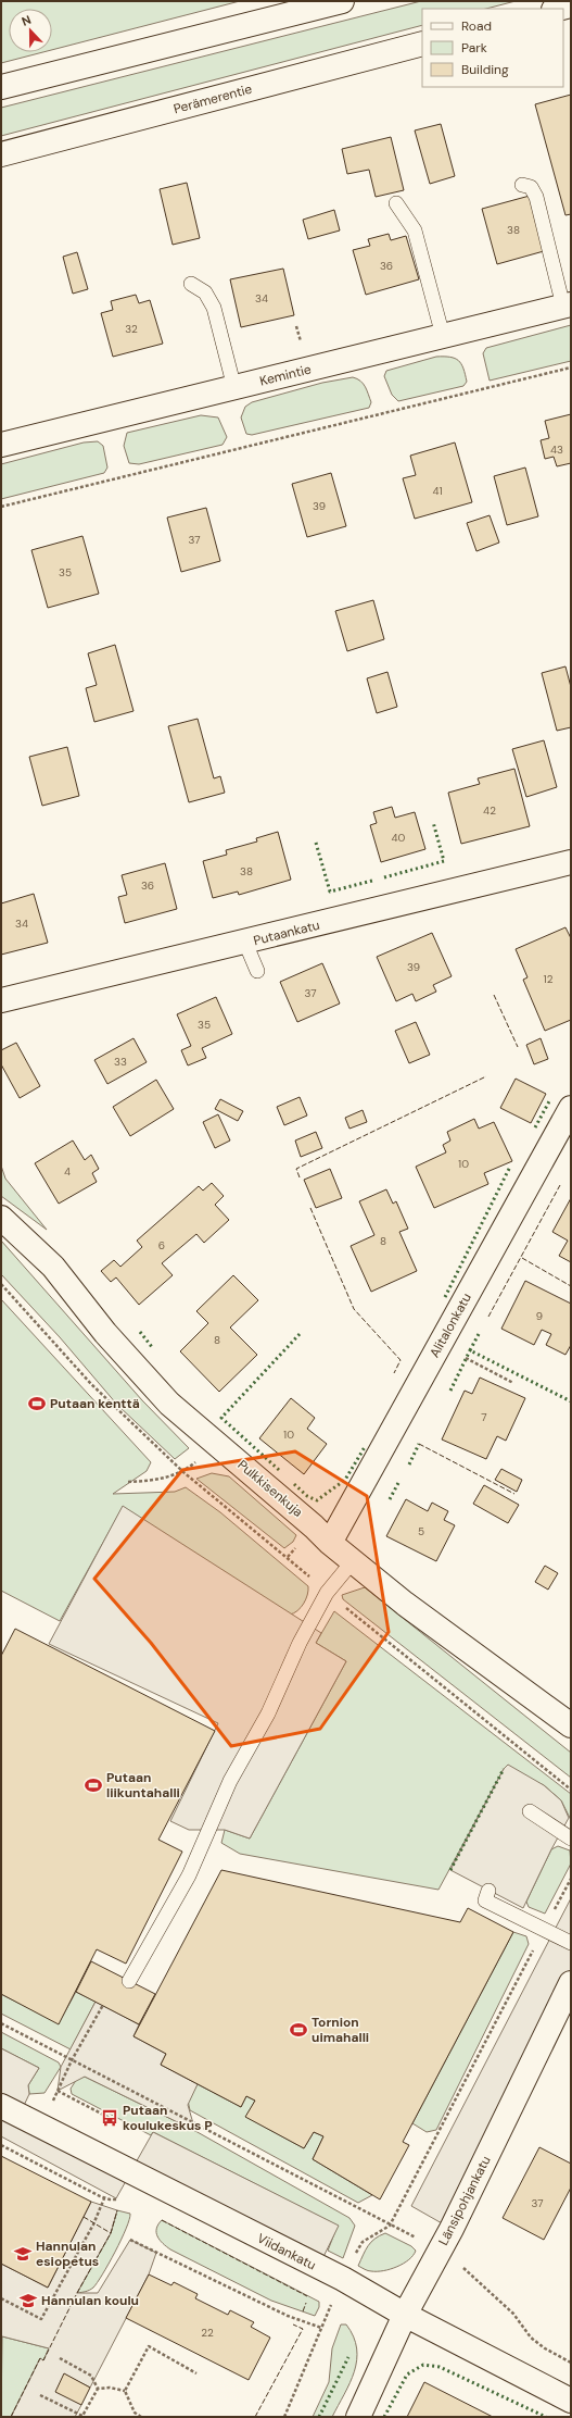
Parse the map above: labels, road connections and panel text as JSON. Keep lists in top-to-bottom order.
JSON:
{
  "streets": {
    "main road": [
      "Perämerentie",
      "Kemintie",
      "Putaankatu",
      "Alitalonkatu",
      "Pulkkisenkuja",
      "Länsipohjankatu",
      "Viidankatu"
    ]
  },
  "crossings": [
    ["Alitalonkatu", "Pulkkisenkuja"],
    ["Länsipohjankatu", "Viidankatu"]
  ],
  "places": {
    "sports": ["Putaan kenttä", "Putaan liikuntahalli", "Tornion uimahalli"],
    "bus stop": ["Putaan koulukeskus P"],
    "school or university": ["Hannulan esiopetus", "Hannulan koulu"]
  },
  "house_numbers": [
    "38",
    "36",
    "34",
    "32",
    "43",
    "41",
    "39",
    "37",
    "35",
    "42",
    "40",
    "38",
    "36",
    "34",
    "39",
    "12",
    "37",
    "35",
    "33",
    "10",
    "4",
    "8",
    "6",
    "9",
    "8",
    "7",
    "10",
    "5",
    "37",
    "22"
  ],
  "legend": ["Road", "Park", "Building"],
  "north": "top"
}
